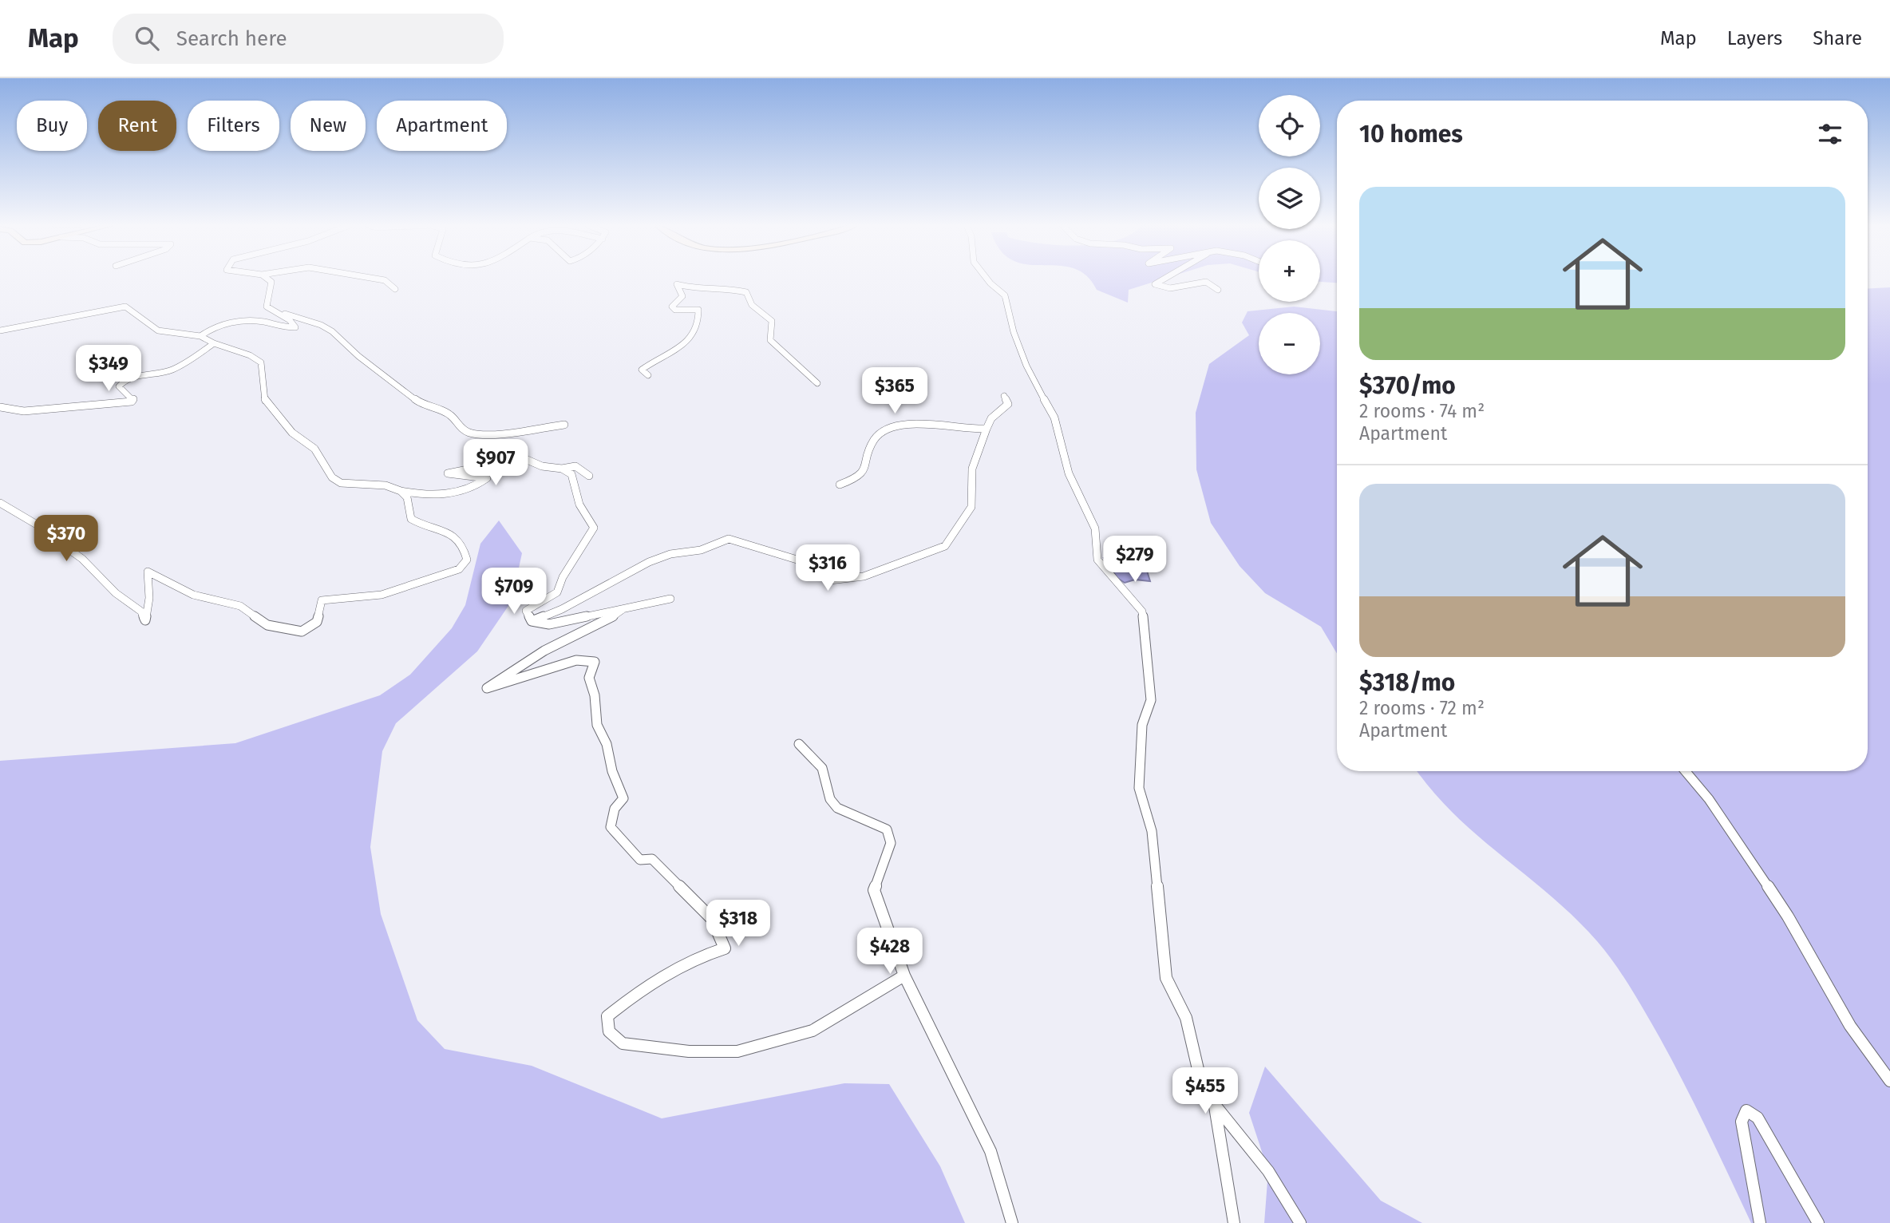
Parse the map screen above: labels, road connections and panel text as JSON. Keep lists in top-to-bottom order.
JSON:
{
  "page": {
    "header": "Map",
    "search": "Search here",
    "nav": ["Map", "Layers", "Share"],
    "map_buttons": ["+", "−"],
    "chip": [
      "Buy",
      "Rent",
      "Filters",
      "New",
      "Apartment"
    ],
    "heading": "10 homes",
    "list": [
      {
        "name": "$370/mo",
        "note": "2 rooms · 74 m² · Apartment"
      },
      {
        "name": "$318/mo",
        "note": "2 rooms · 72 m² · Apartment"
      }
    ],
    "price": [
      "$349",
      "$365",
      "$907",
      "$370",
      "$279",
      "$316",
      "$709",
      "$318",
      "$428",
      "$455"
    ]
  }
}
